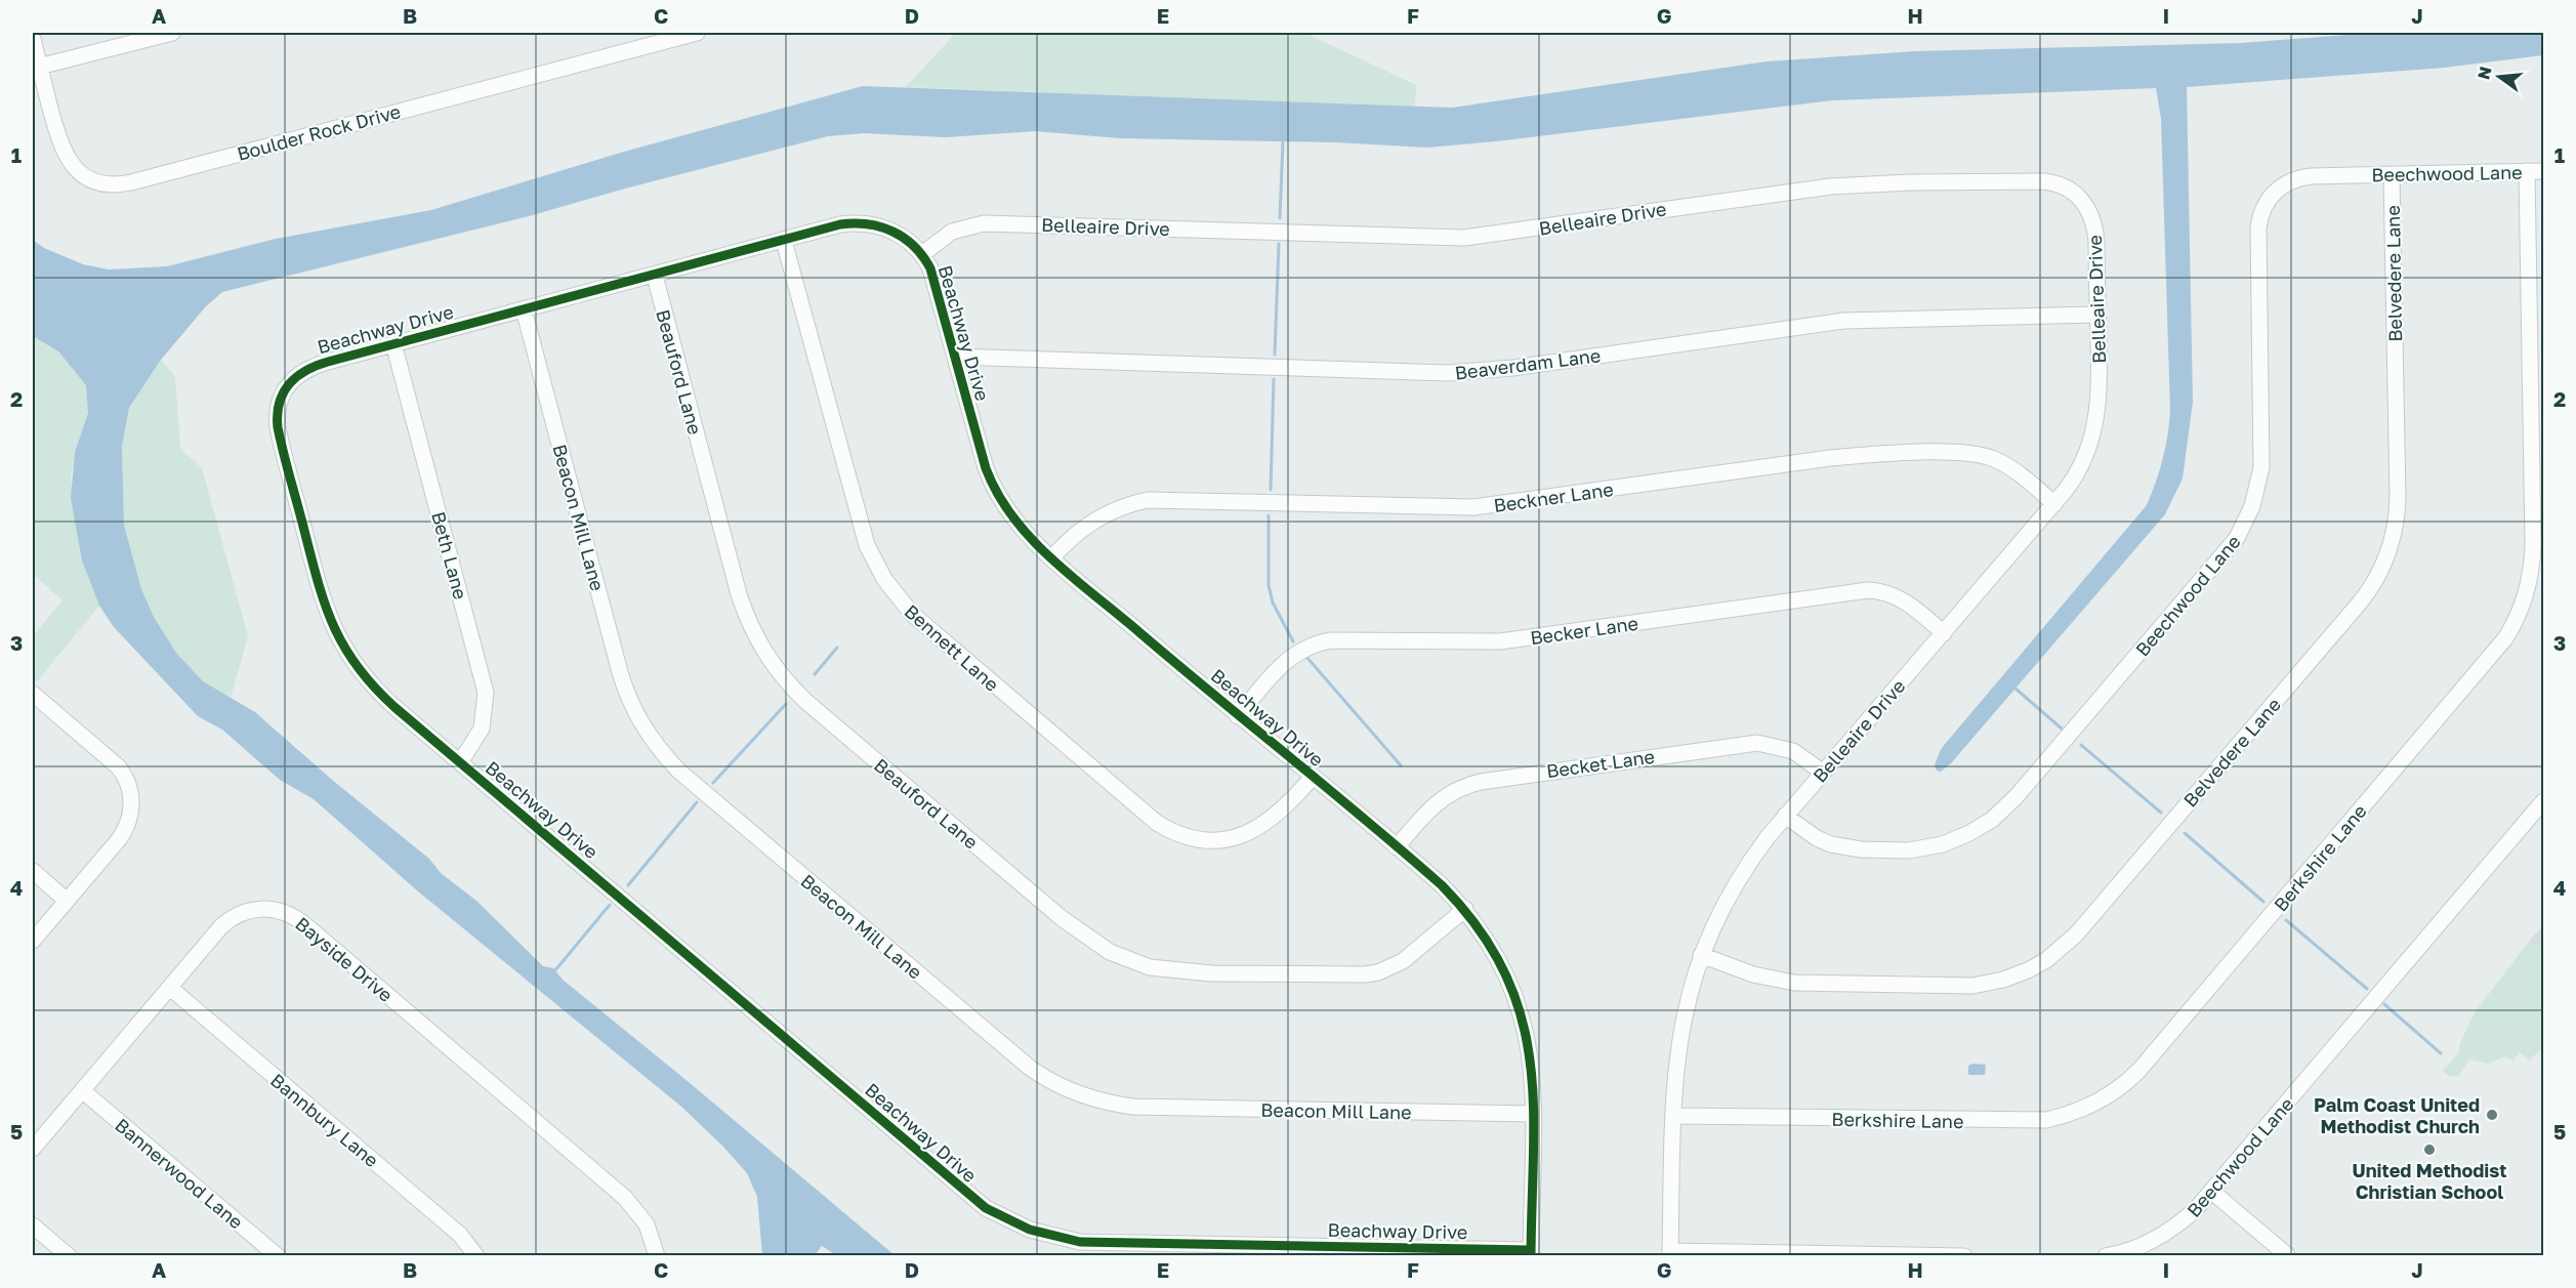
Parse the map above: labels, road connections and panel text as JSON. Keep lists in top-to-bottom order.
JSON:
{
  "streets": {
    "street": [
      "Boulder Rock Drive",
      "Beechwood Lane",
      "Belleaire Drive",
      "Belvedere Lane",
      "Beachway Drive",
      "Beaverdam Lane",
      "Beauford Lane",
      "Beckner Lane",
      "Beacon Mill Lane",
      "Beth Lane",
      "Becker Lane",
      "Bennett Lane",
      "Becket Lane",
      "Berkshire Lane",
      "Bayside Drive",
      "Bannbury Lane",
      "Bannerwood Lane"
    ]
  },
  "crossings": [
    ["Beechwood Lane", "Belleaire Drive"],
    ["Beechwood Lane", "Belvedere Lane"],
    ["Beechwood Lane", "Berkshire Lane"],
    ["Belleaire Drive", "Belvedere Lane"],
    ["Belleaire Drive", "Beachway Drive"],
    ["Belleaire Drive", "Beaverdam Lane"],
    ["Belleaire Drive", "Beckner Lane"],
    ["Belleaire Drive", "Becker Lane"],
    ["Belleaire Drive", "Becket Lane"],
    ["Belleaire Drive", "Berkshire Lane"],
    ["Beachway Drive", "Beaverdam Lane"],
    ["Beachway Drive", "Beauford Lane"],
    ["Beachway Drive", "Beckner Lane"],
    ["Beachway Drive", "Beacon Mill Lane"],
    ["Beachway Drive", "Beth Lane"],
    ["Beachway Drive", "Becker Lane"],
    ["Beachway Drive", "Bennett Lane"],
    ["Beachway Drive", "Becket Lane"],
    ["Bayside Drive", "Bannbury Lane"],
    ["Bayside Drive", "Bannerwood Lane"]
  ],
  "places": ["Palm Coast United Methodist Church", "United Methodist Christian School"],
  "north": "left",
  "grid": {
    "columns": [
      "A",
      "B",
      "C",
      "D",
      "E",
      "F",
      "G",
      "H",
      "I",
      "J"
    ],
    "rows": [
      "1",
      "2",
      "3",
      "4",
      "5"
    ]
  }
}
